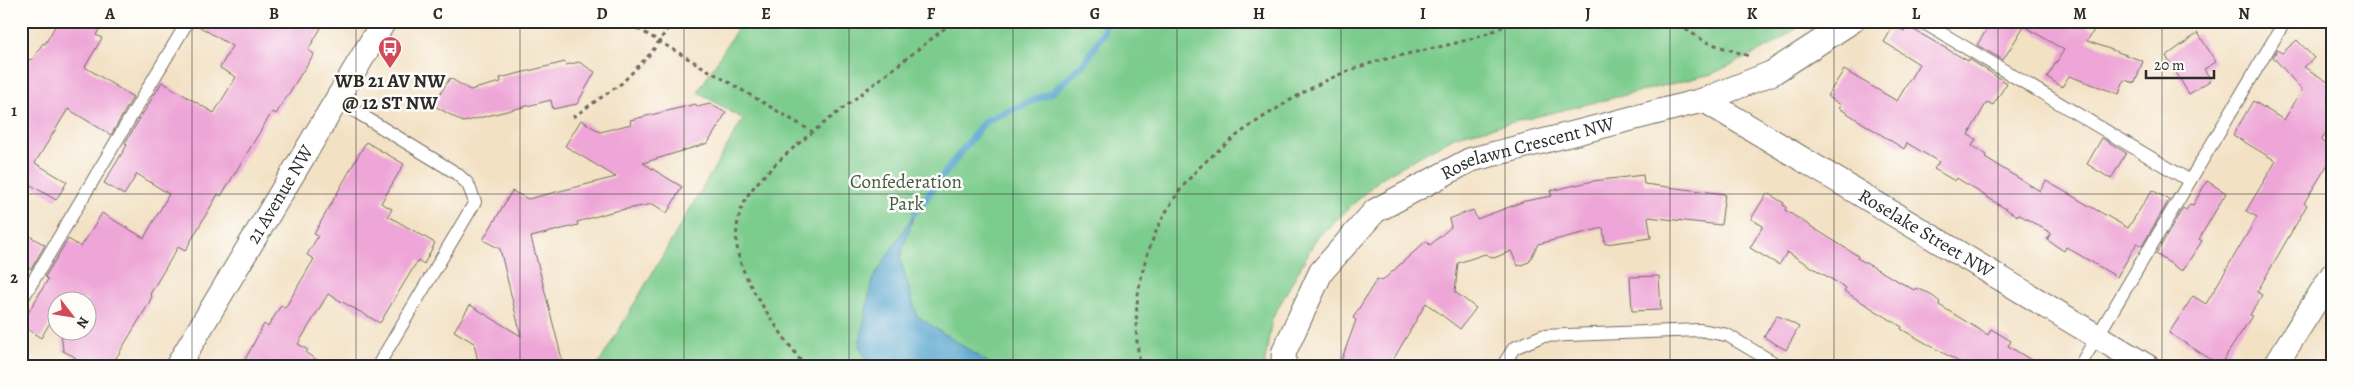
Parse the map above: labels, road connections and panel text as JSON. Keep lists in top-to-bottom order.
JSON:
{
  "streets": {
    "street": ["Roselawn Crescent NW", "21 Avenue NW", "Roselake Street NW"]
  },
  "crossings": [
    ["Roselawn Crescent NW", "Roselake Street NW"]
  ],
  "parks": ["Confederation Park"],
  "places": {
    "bus stop": ["WB 21 AV NW @ 12 ST NW"]
  },
  "scale_bar": "20 m",
  "north": "bottom right",
  "grid": {
    "columns": [
      "A",
      "B",
      "C",
      "D",
      "E",
      "F",
      "G",
      "H",
      "I",
      "J",
      "K",
      "L",
      "M",
      "N"
    ],
    "rows": ["1", "2"]
  }
}
